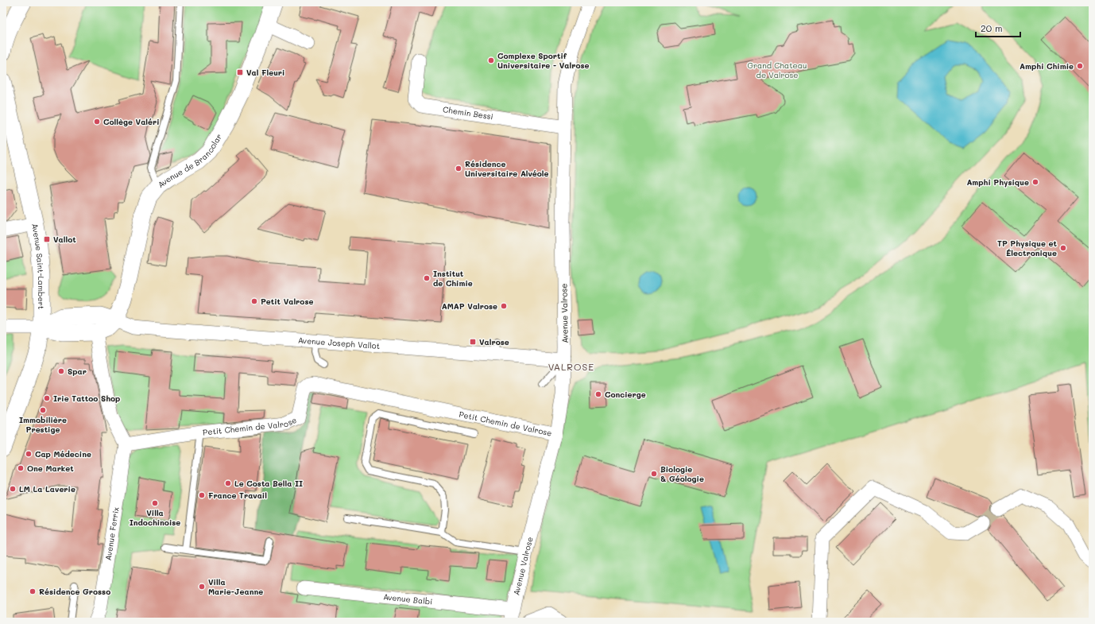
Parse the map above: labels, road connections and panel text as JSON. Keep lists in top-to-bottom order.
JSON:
{
  "streets": {
    "street": [
      "Chemin Bessi",
      "Avenue de Brancolar",
      "Avenue Saint-Lambert",
      "Avenue Valrose",
      "Avenue Joseph Vallot",
      "Petit Chemin de Valrose",
      "Avenue Ferrix",
      "Avenue Balbi"
    ]
  },
  "crossings": [
    ["Chemin Bessi", "Avenue Valrose"],
    ["Avenue de Brancolar", "Avenue Joseph Vallot"],
    ["Avenue Valrose", "Avenue Joseph Vallot"],
    ["Avenue Valrose", "Petit Chemin de Valrose"],
    ["Avenue Valrose", "Avenue Balbi"],
    ["Petit Chemin de Valrose", "Avenue Ferrix"]
  ],
  "districts": ["VALROSE"],
  "parks": ["Grand Chateau de Valrose"],
  "places": {
    "other": [
      "Complexe Sportif Universitaire - Valrose",
      "Amphi Chimie",
      "Collège Valéri",
      "Résidence Universitaire Alvéole",
      "Amphi Physique",
      "TP Physique et Électronique",
      "Institut de Chimie",
      "Petit Valrose",
      "AMAP Valrose",
      "Spar",
      "Concierge",
      "Irie Tattoo Shop",
      "Immobilière Prestige",
      "Cap Médecine",
      "One Market",
      "Biologie & Géologie",
      "Le Costa Bella II",
      "LM La Laverie",
      "France Travail",
      "Villa Indochinoise",
      "Villa Marie-Jeanne",
      "Résidence Grosso"
    ],
    "transit": ["Val Fleuri", "Vallot", "Valrose"]
  },
  "scale_bar": "20 m"
}
